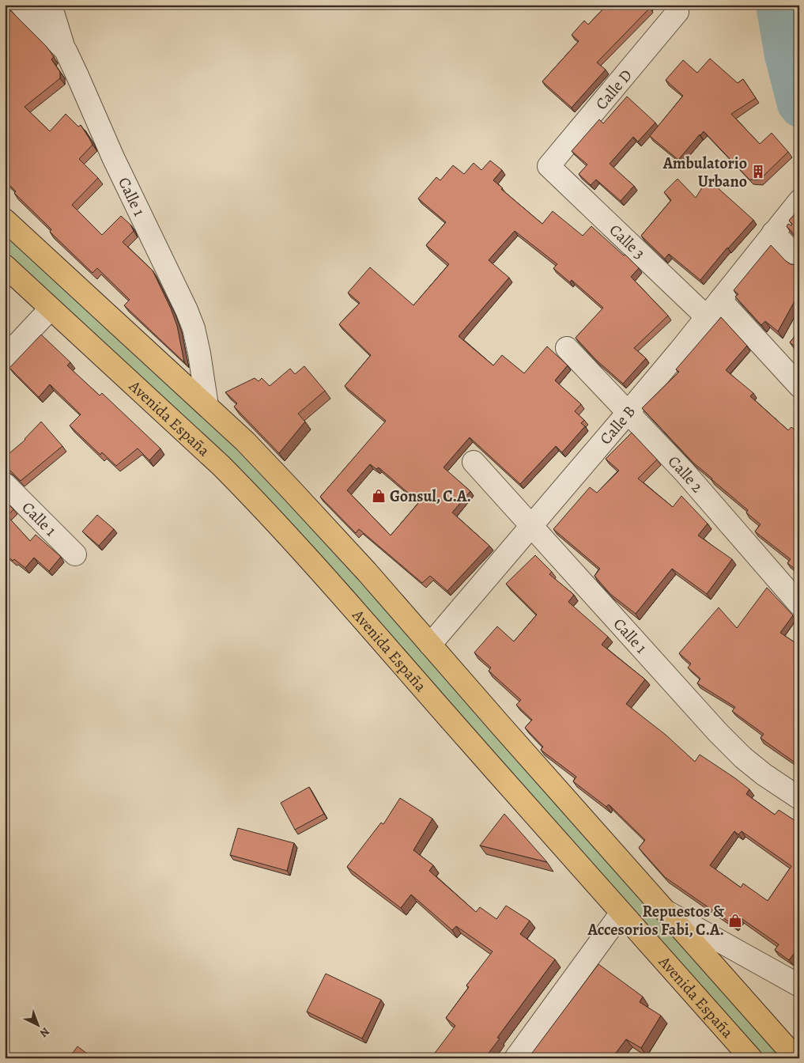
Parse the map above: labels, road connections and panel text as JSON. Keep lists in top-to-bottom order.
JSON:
{
  "streets": {
    "main road": ["Avenida España"],
    "street": [
      "Calle D",
      "Calle 1",
      "Calle 3",
      "Calle B",
      "Calle 2"
    ]
  },
  "crossings": [
    ["Calle D", "Calle 3"],
    ["Calle 1", "Calle B"],
    ["Calle 3", "Calle B"],
    ["Calle B", "Calle 2"]
  ],
  "places": {
    "building": ["Ambulatorio Urbano"],
    "shop": ["Gonsul, C.A.", "Repuestos & Accesorios Fabi, C.A."]
  },
  "north": "bottom right"
}
